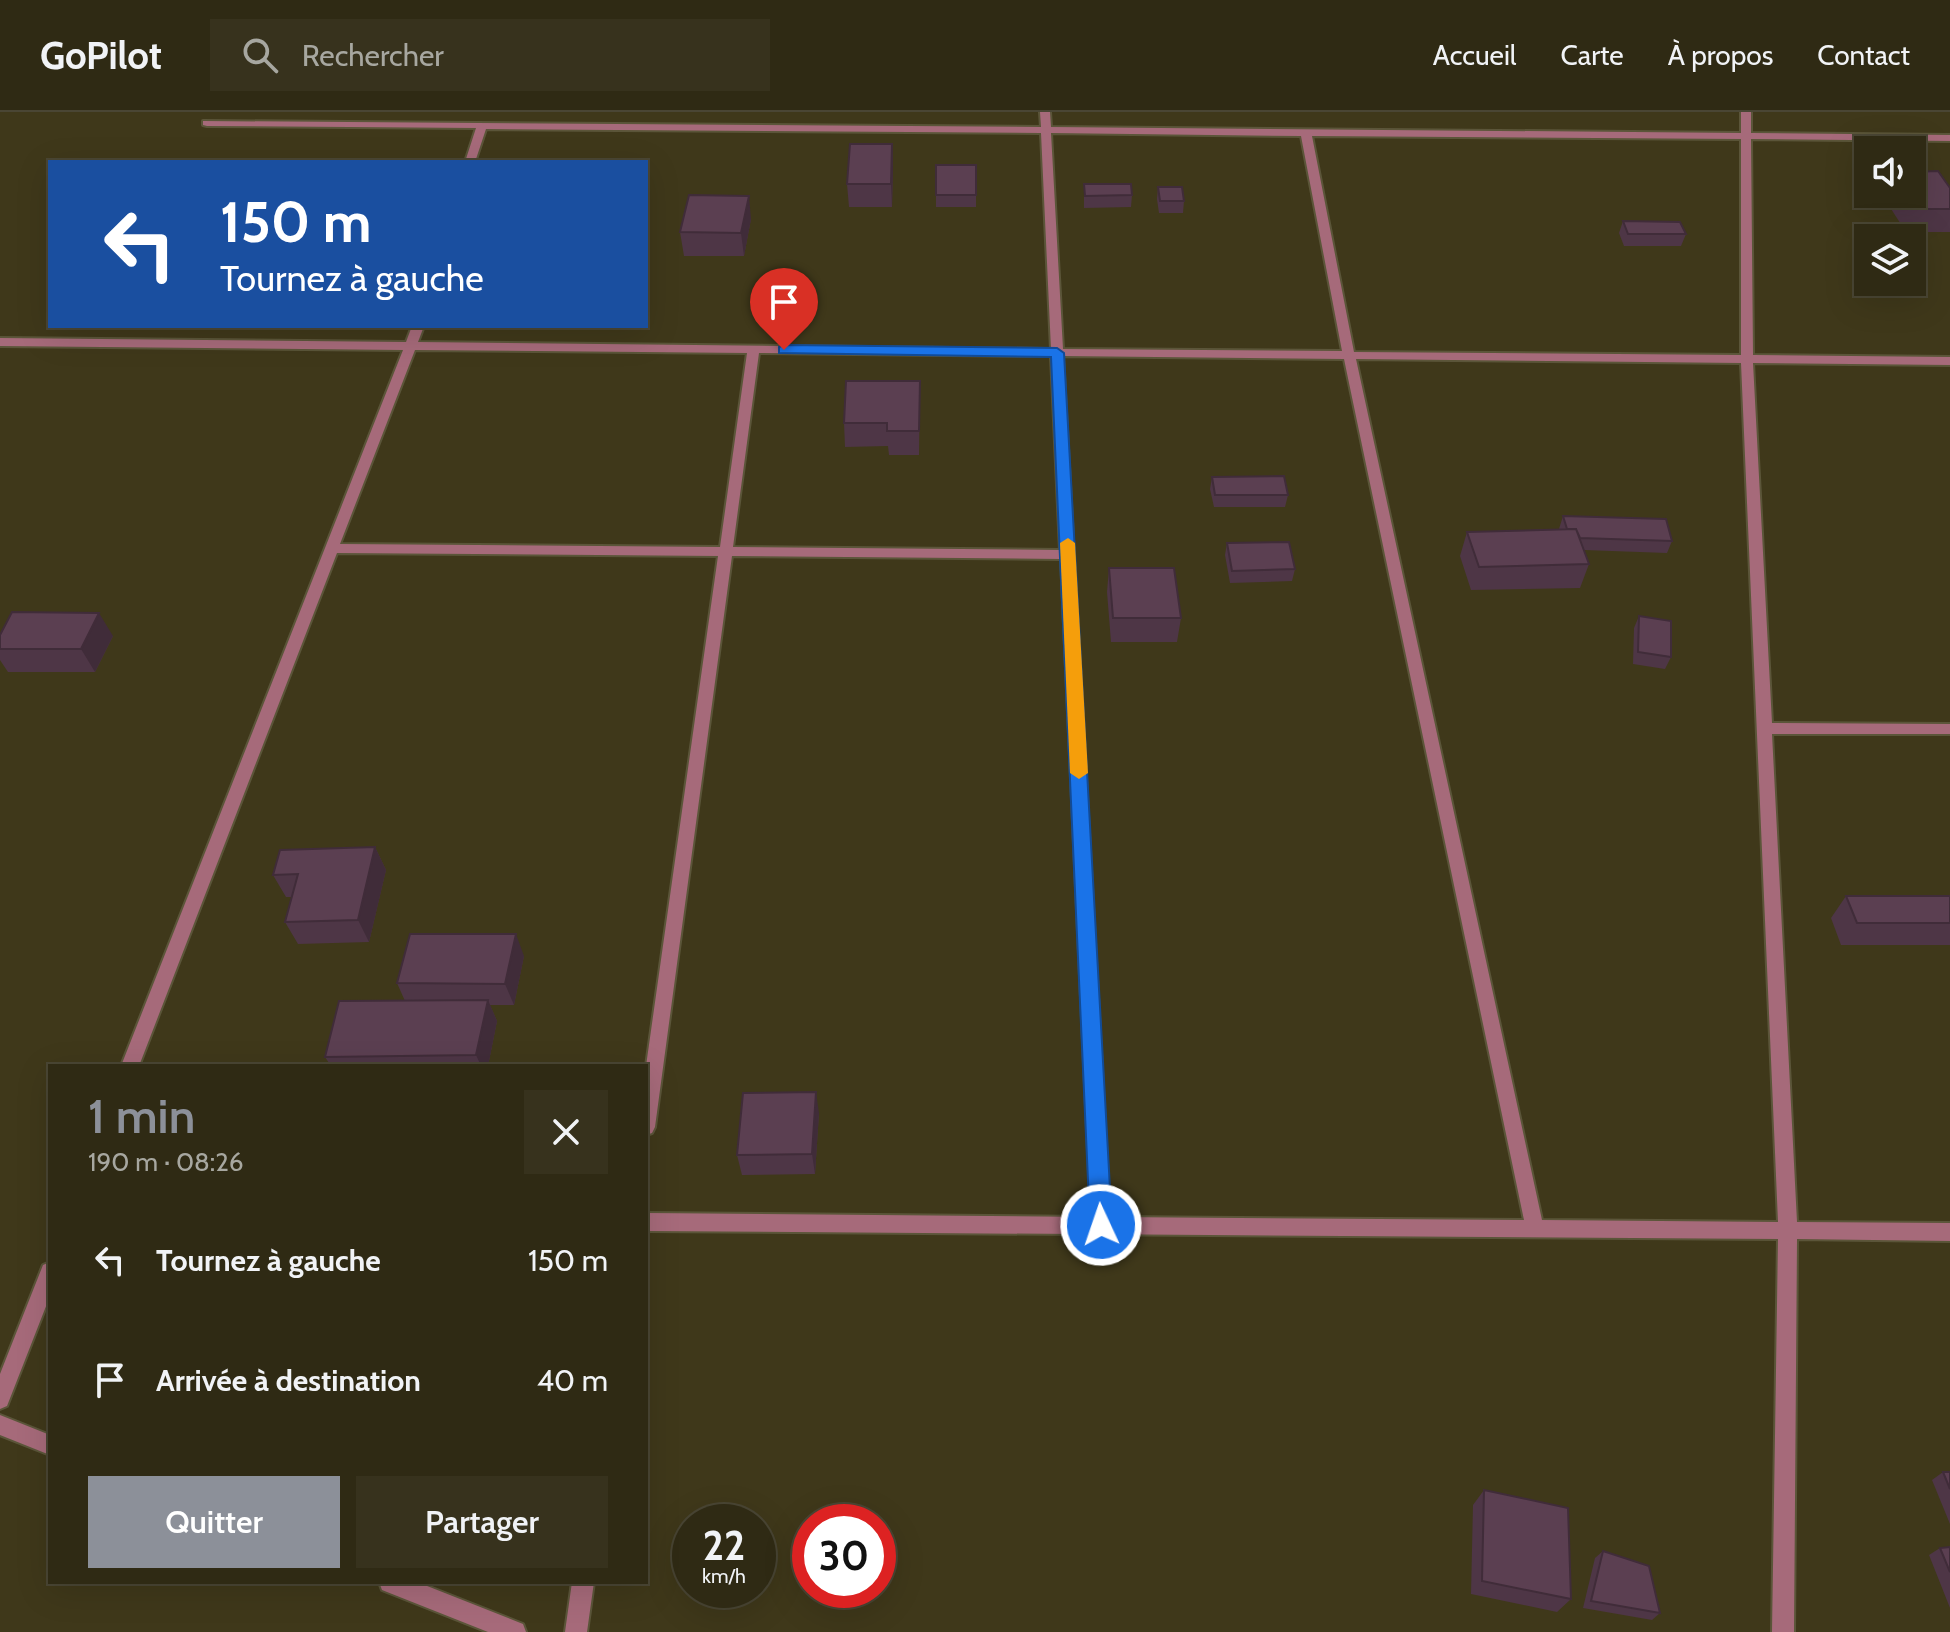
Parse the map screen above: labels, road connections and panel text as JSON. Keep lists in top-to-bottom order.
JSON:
{
  "page": {
    "header": "GoPilot",
    "search": "Rechercher",
    "nav": [
      "Accueil",
      "Carte",
      "À propos",
      "Contact"
    ],
    "turn": ["150 m", "Tournez à gauche"],
    "heading": ["1 min", "190 m · 08:26"],
    "list": [
      {
        "name": "Tournez à gauche",
        "value": "150 m"
      },
      {
        "name": "Arrivée à destination",
        "value": "40 m"
      }
    ],
    "buttons": ["Quitter", "Partager"],
    "speed": "22 km/h",
    "limit": "30"
  }
}
